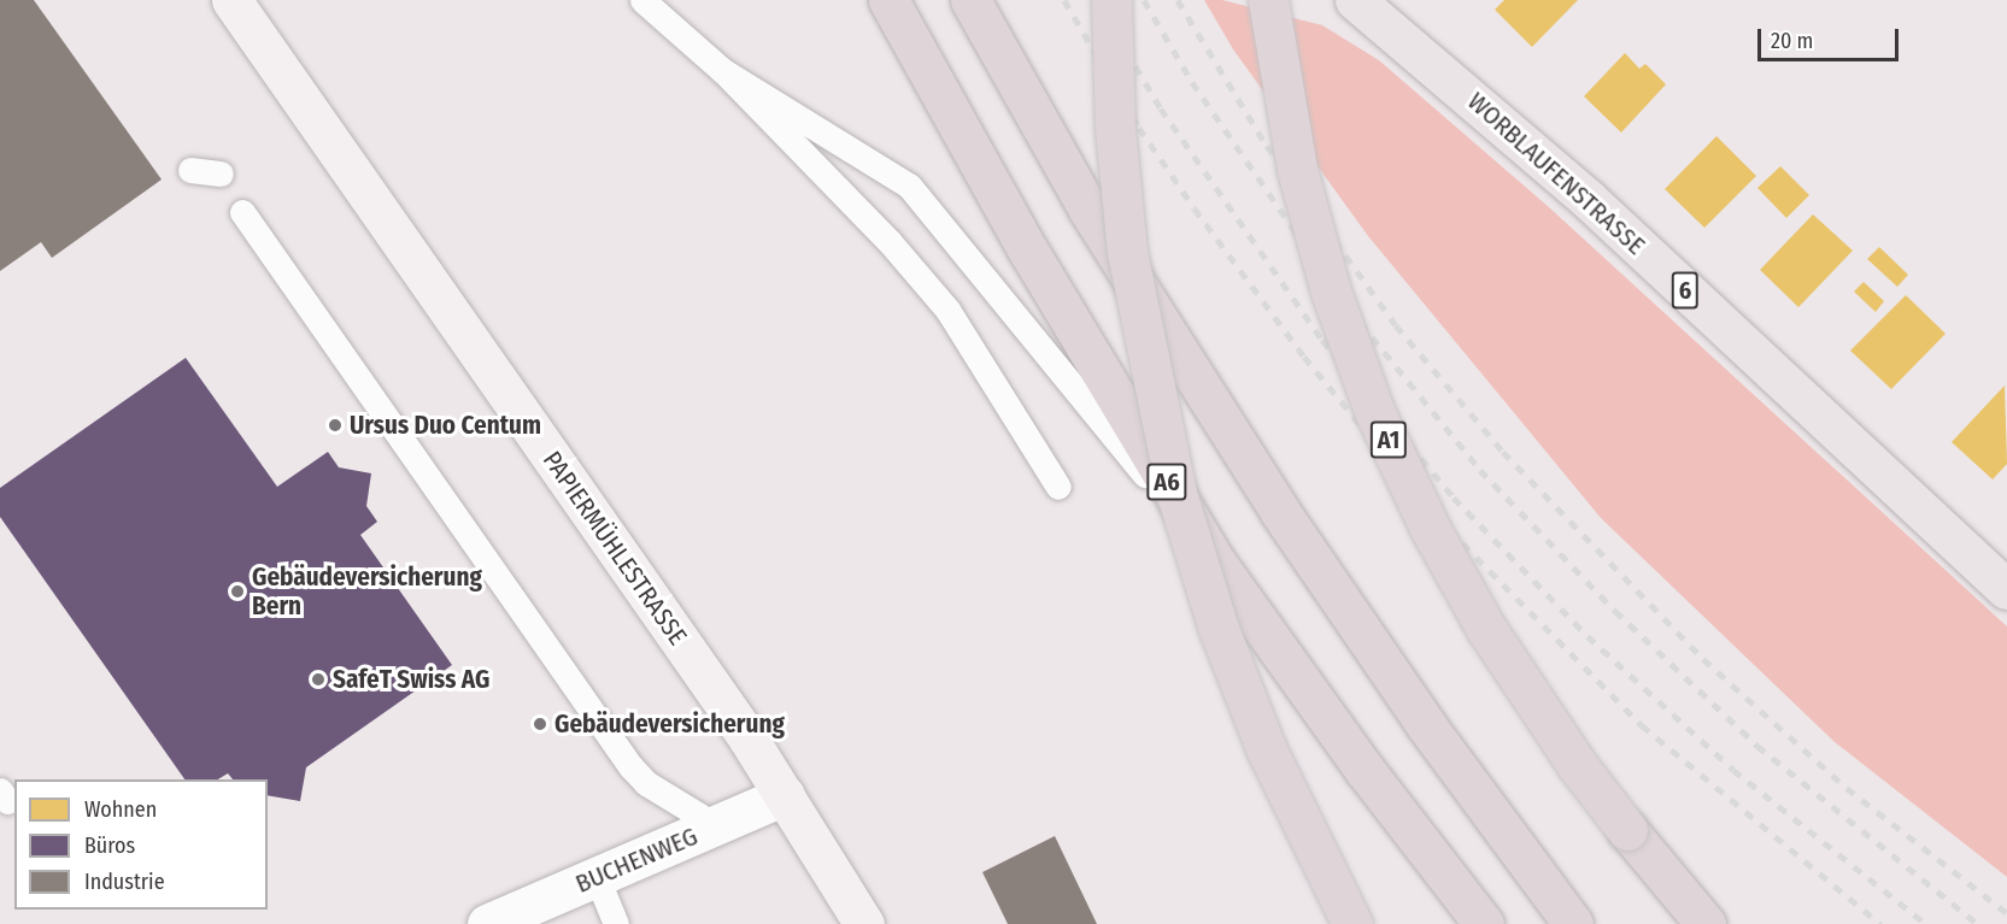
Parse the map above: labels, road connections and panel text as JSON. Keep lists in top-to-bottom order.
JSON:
{
  "streets": {
    "highway": ["A1", "A6"],
    "main road": ["WORBLAUFENSTRASSE", "6", "PAPIERMÜHLESTRASSE"],
    "street": ["BUCHENWEG"]
  },
  "crossings": [
    ["PAPIERMÜHLESTRASSE", "BUCHENWEG"]
  ],
  "places": [
    "Ursus Duo Centum",
    "Gebäudeversicherung Bern",
    "SafeT Swiss AG",
    "Gebäudeversicherung"
  ],
  "legend": ["Wohnen", "Büros", "Industrie"],
  "scale_bar": "20 m"
}
